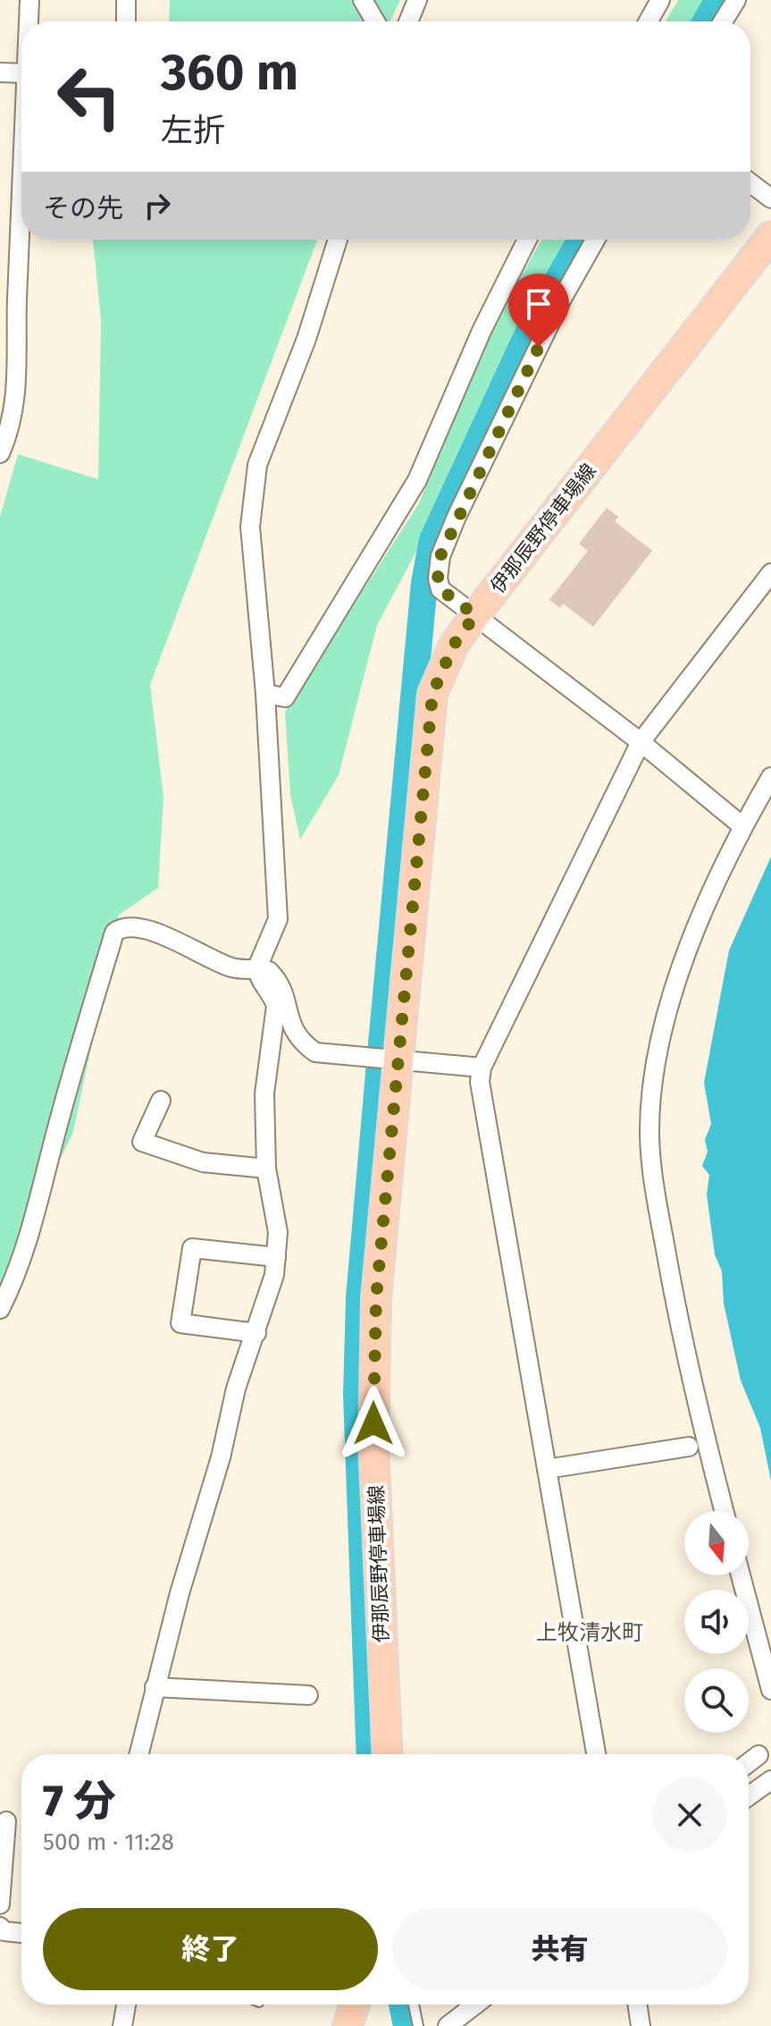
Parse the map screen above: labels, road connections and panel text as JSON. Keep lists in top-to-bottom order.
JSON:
{
  "streets": {
    "main road": ["伊那辰野停車場線"]
  },
  "districts": ["上牧清水町"],
  "north": "bottom",
  "page": {
    "turn": ["360 m", "左折"],
    "then": "その先",
    "heading": ["7 分", "500 m · 11:28"],
    "buttons": ["終了", "共有"]
  }
}
